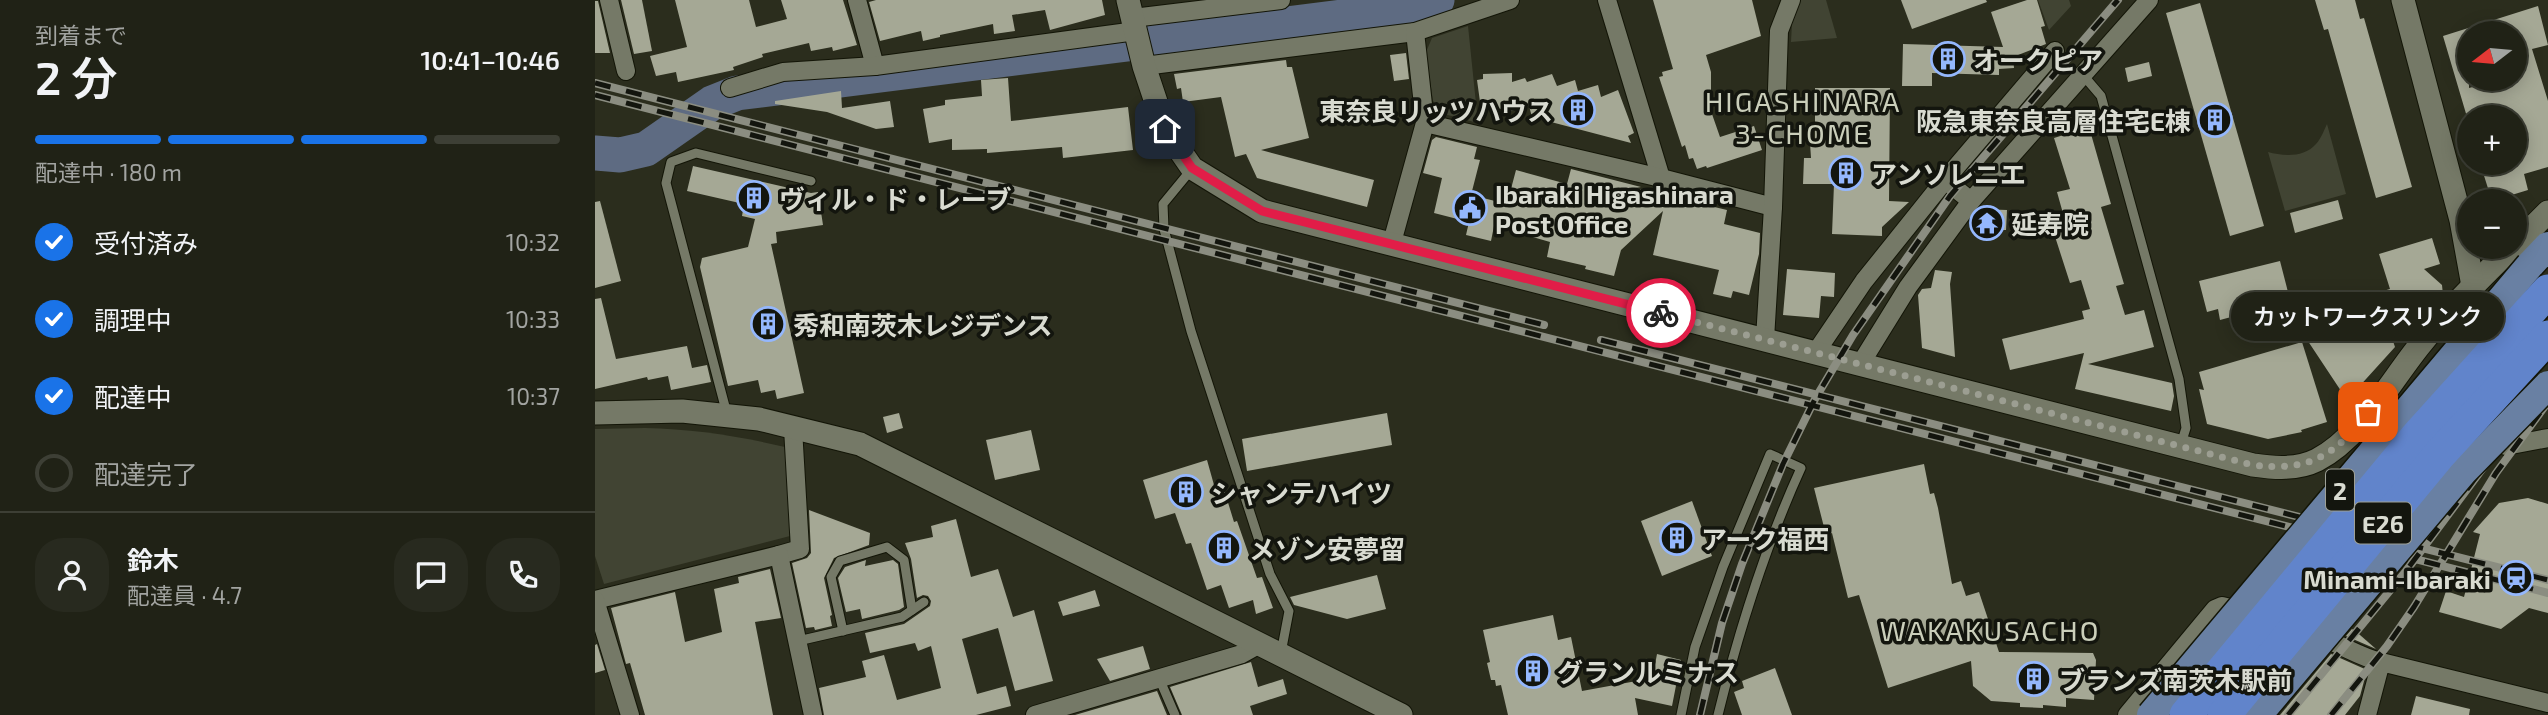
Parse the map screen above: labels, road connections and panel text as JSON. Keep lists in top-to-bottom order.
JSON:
{
  "streets": {
    "highway": ["E26"],
    "main road": ["2"]
  },
  "crossings": [
    ["2", "E26"]
  ],
  "districts": ["HIGASHINARA 3-CHOME", "WAKAKUSACHO"],
  "places": {
    "building": [
      "オークピア",
      "東奈良リッツハウス",
      "阪急東奈良高層住宅E棟",
      "アンソレニエ",
      "ヴィル・ド・レーブ",
      "秀和南茨木レジデンス",
      "シャンテハイツ",
      "アーク福西",
      "メゾン安夢留",
      "グランルミナス",
      "ブランズ南茨木駅前"
    ],
    "public building": ["Ibaraki Higashinara Post Office"],
    "temple": ["延寿院"],
    "other": ["カットワークスリンク"],
    "station": ["Minami-Ibaraki"]
  },
  "north": "left",
  "page": {
    "heading": ["2 分", "到着まで", "10:41–10:46"],
    "panel": ["鈴木", "配達員 · 4.7"],
    "map_buttons": ["+", "−"],
    "bar": "配達中 · 180 m",
    "list": [
      ["受付済み", "10:32"],
      ["調理中", "10:33"],
      ["配達中", "10:37"],
      "配達完了"
    ],
    "bubble": "カットワークスリンク"
  }
}
